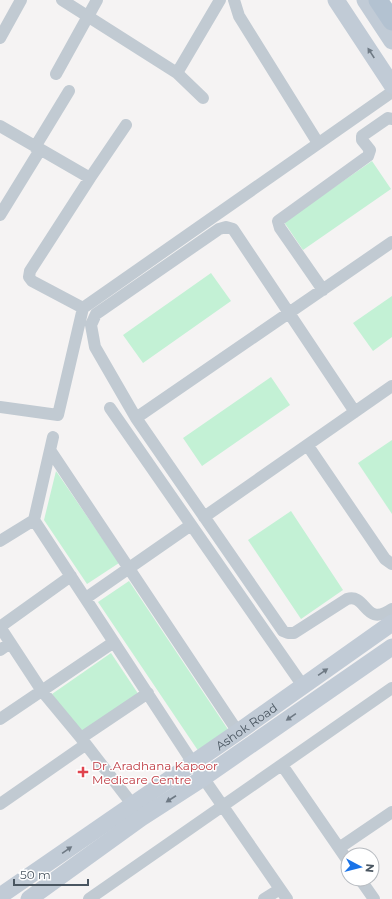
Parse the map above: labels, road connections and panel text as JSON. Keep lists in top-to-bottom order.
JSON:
{
  "streets": {
    "street": ["Ashok Road"]
  },
  "places": {
    "health": ["Dr .Aradhana Kapoor Medicare Centre"]
  },
  "scale_bar": "50 m",
  "north": "right"
}
